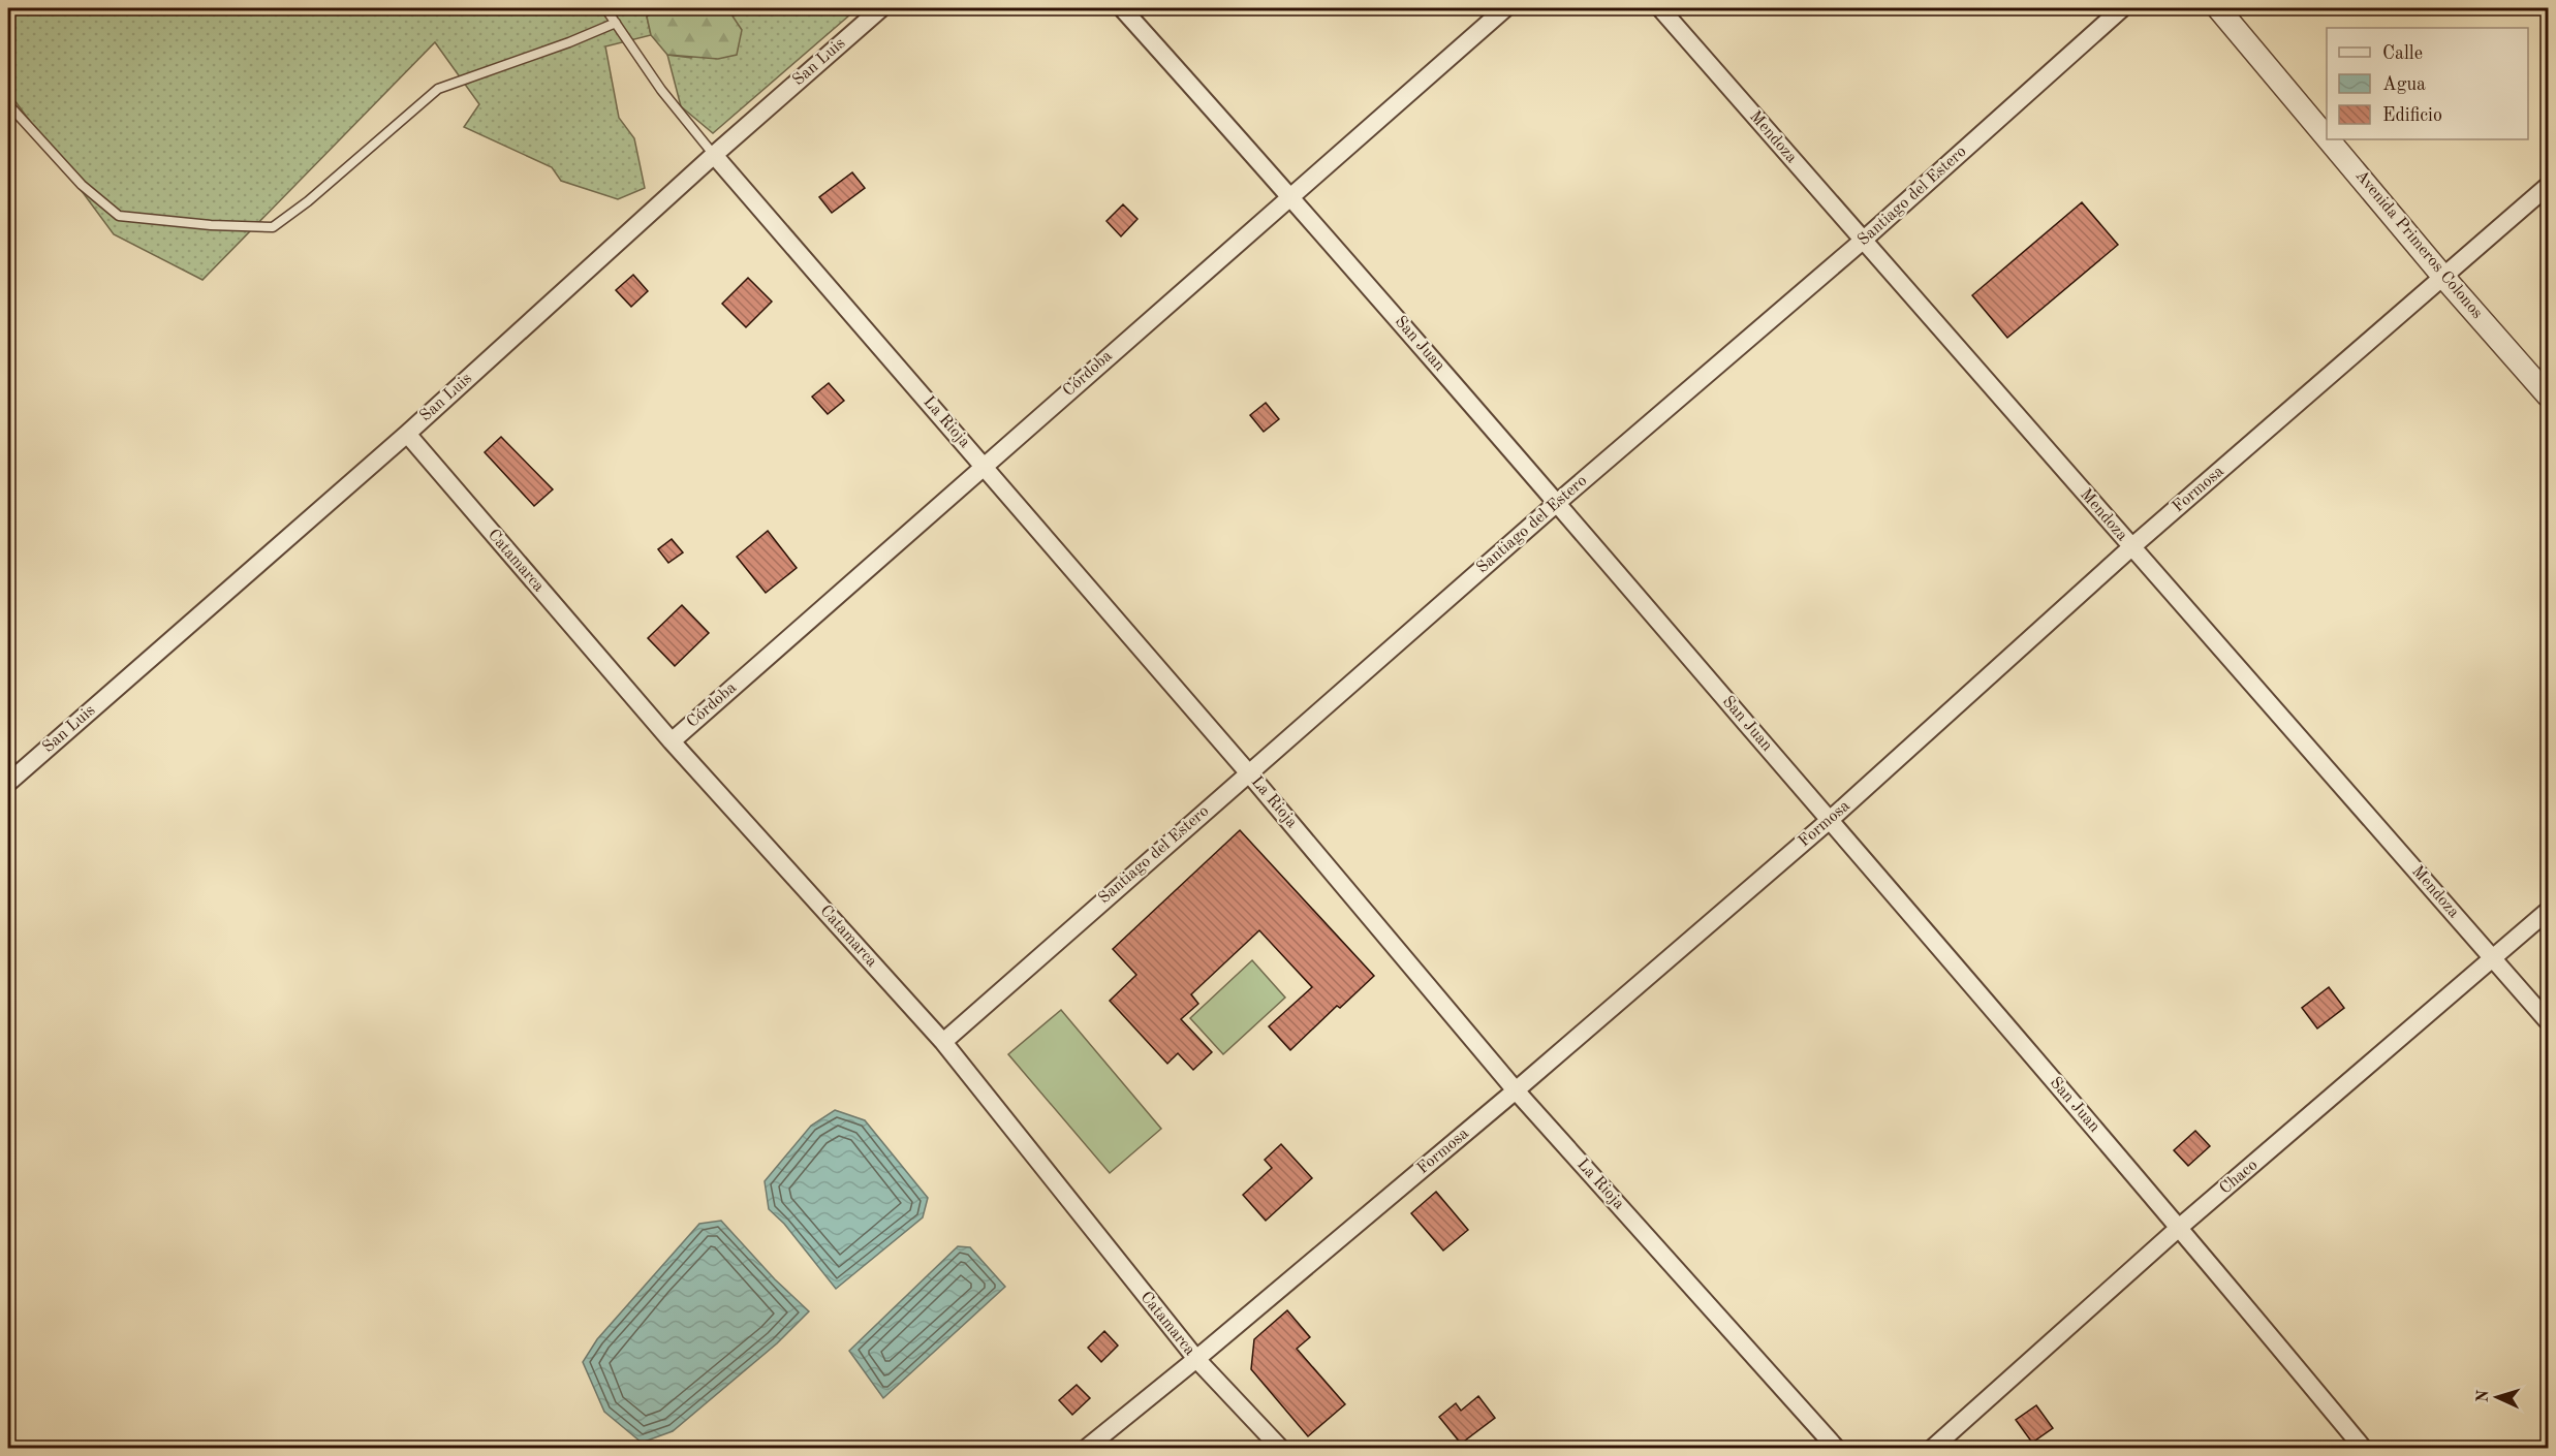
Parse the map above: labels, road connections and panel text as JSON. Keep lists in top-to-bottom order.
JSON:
{
  "streets": {
    "street": [
      "San Luis",
      "Mendoza",
      "Santiago del Estero",
      "Avenida Primeros Colonos",
      "San Juan",
      "Córdoba",
      "La Rioja",
      "Formosa",
      "Catamarca",
      "Chaco"
    ]
  },
  "crossings": [
    ["San Luis", "La Rioja"],
    ["San Luis", "Catamarca"],
    ["Mendoza", "Santiago del Estero"],
    ["Mendoza", "Formosa"],
    ["Mendoza", "Chaco"],
    ["Santiago del Estero", "San Juan"],
    ["Santiago del Estero", "La Rioja"],
    ["Santiago del Estero", "Catamarca"],
    ["Avenida Primeros Colonos", "Formosa"],
    ["San Juan", "Córdoba"],
    ["San Juan", "Formosa"],
    ["San Juan", "Chaco"],
    ["Córdoba", "La Rioja"],
    ["Córdoba", "Catamarca"],
    ["La Rioja", "Formosa"],
    ["Formosa", "Catamarca"]
  ],
  "legend": ["Calle", "Agua", "Edificio"],
  "north": "left"
}
